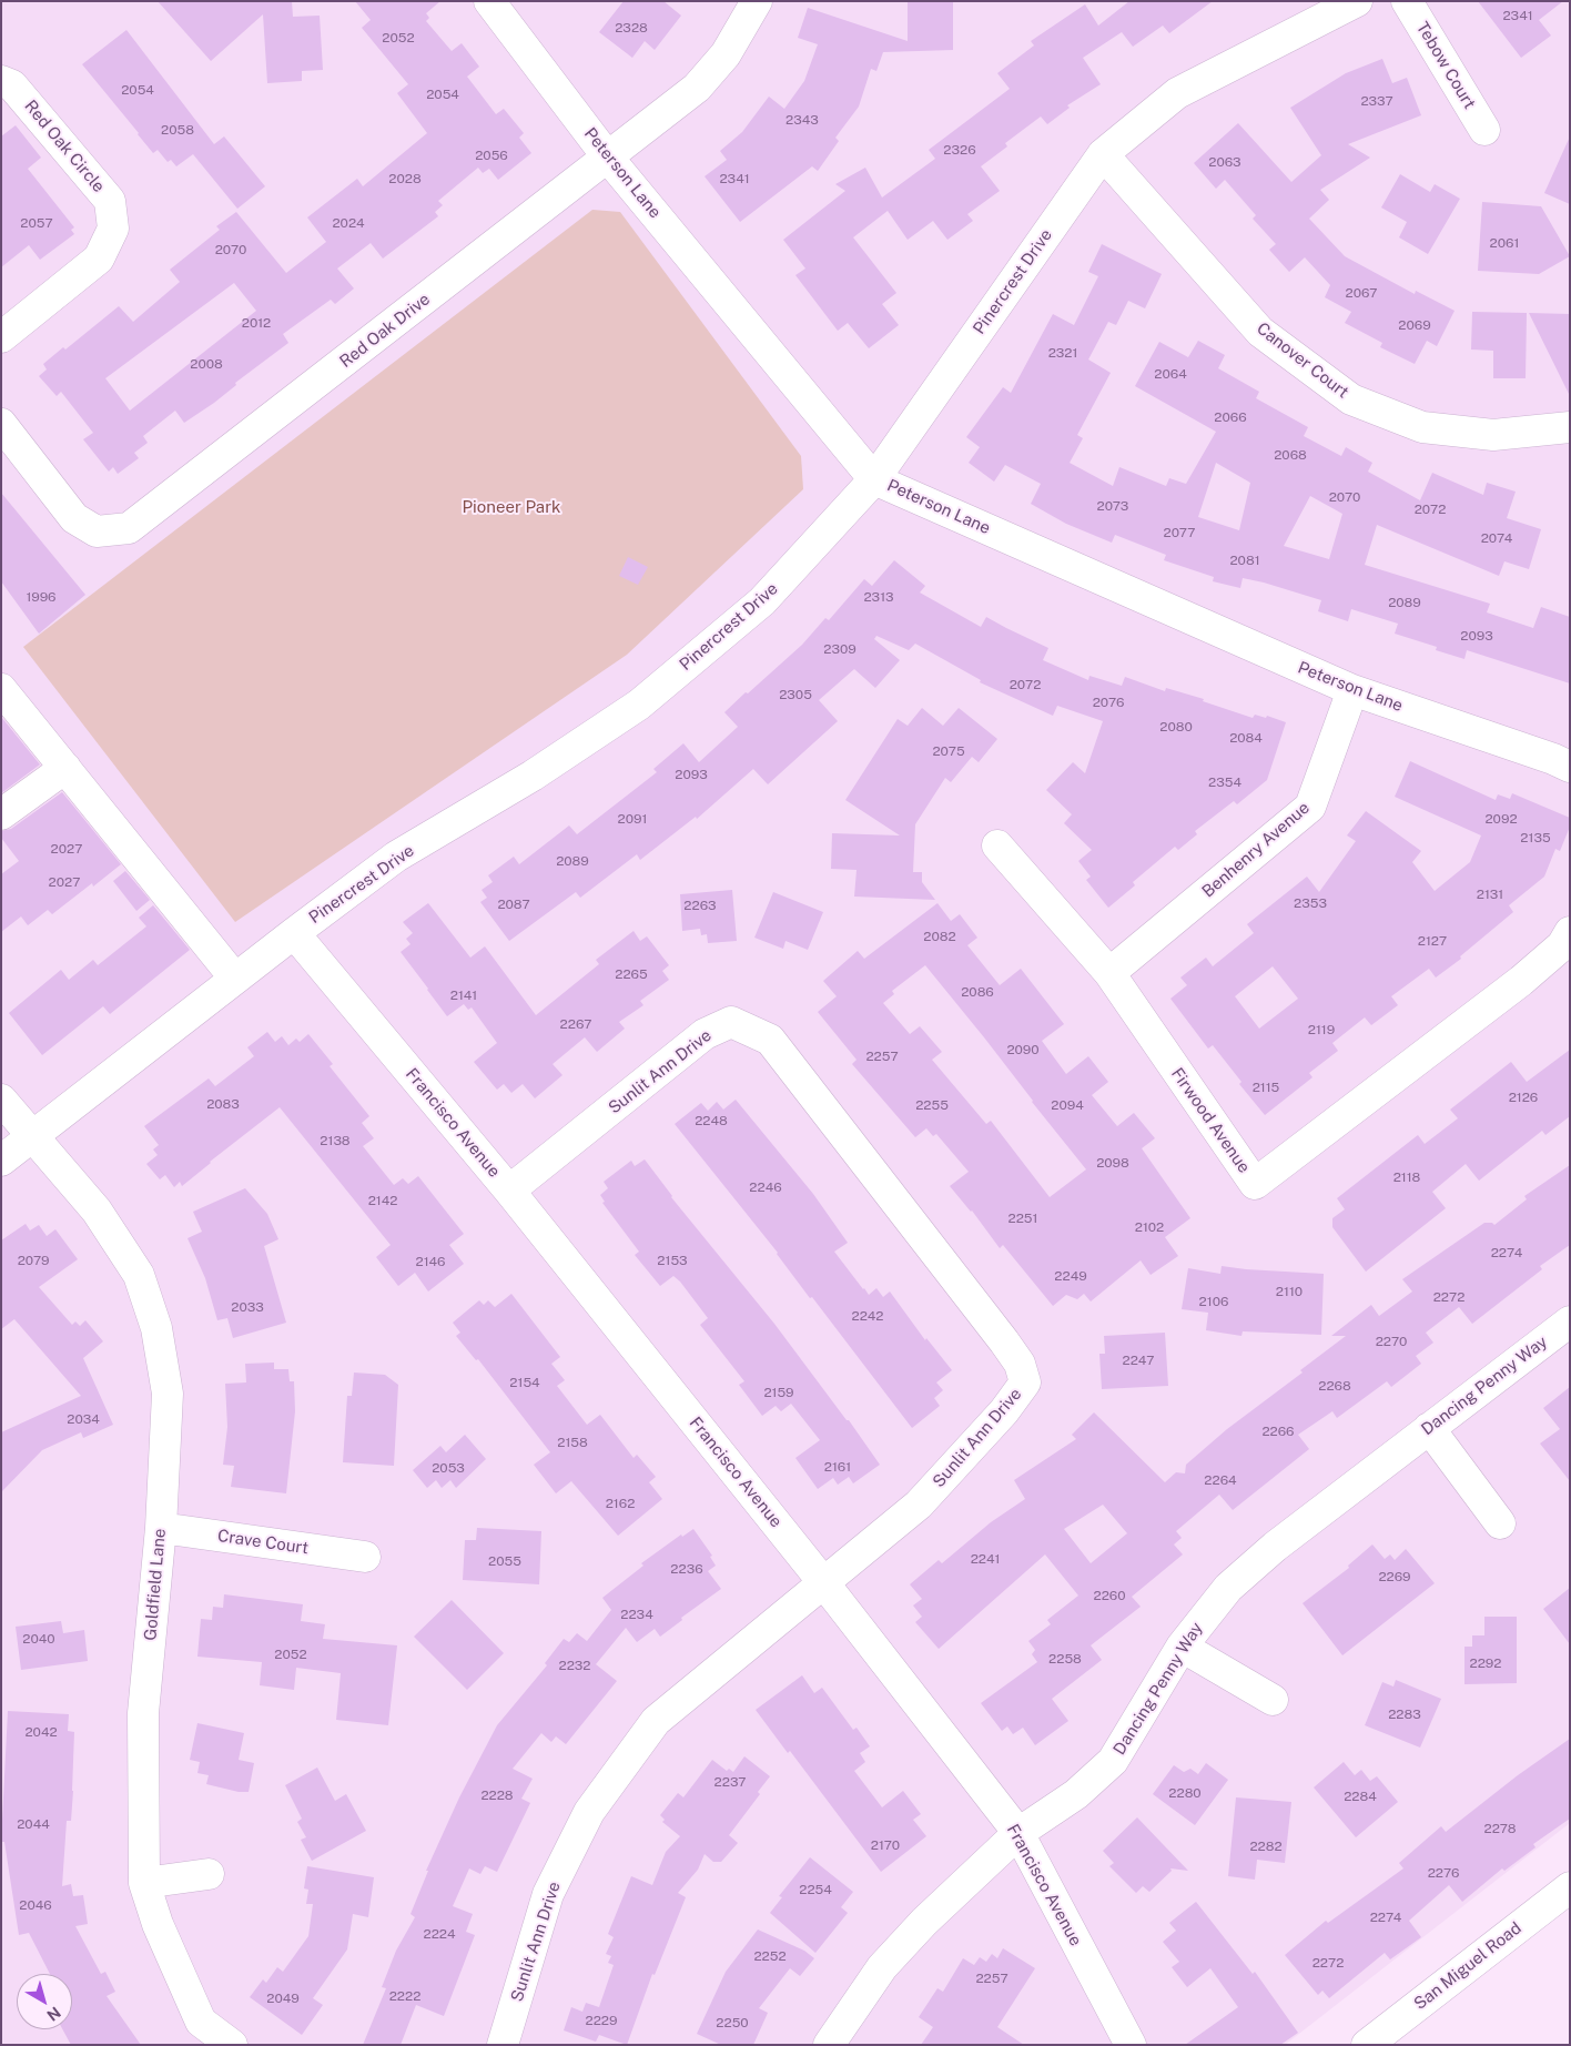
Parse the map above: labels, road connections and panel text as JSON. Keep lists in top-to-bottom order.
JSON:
{
  "streets": {
    "street": [
      "Tebow Court",
      "Red Oak Circle",
      "Peterson Lane",
      "Pinercrest Drive",
      "Red Oak Drive",
      "Canover Court",
      "Benhenry Avenue",
      "Sunlit Ann Drive",
      "Firwood Avenue",
      "Francisco Avenue",
      "Dancing Penny Way",
      "Crave Court",
      "Goldfield Lane",
      "San Miguel Road"
    ]
  },
  "crossings": [
    ["Peterson Lane", "Pinercrest Drive"],
    ["Peterson Lane", "Red Oak Drive"],
    ["Peterson Lane", "Benhenry Avenue"],
    ["Pinercrest Drive", "Canover Court"],
    ["Pinercrest Drive", "Francisco Avenue"],
    ["Pinercrest Drive", "Goldfield Lane"],
    ["Benhenry Avenue", "Firwood Avenue"],
    ["Sunlit Ann Drive", "Francisco Avenue"],
    ["Francisco Avenue", "Dancing Penny Way"],
    ["Crave Court", "Goldfield Lane"]
  ],
  "parks": ["Pioneer Park"],
  "house_numbers": [
    "2341",
    "2328",
    "2052",
    "2054",
    "2054",
    "2337",
    "2343",
    "2058",
    "2326",
    "2056",
    "2063",
    "2028",
    "2341",
    "2057",
    "2024",
    "2061",
    "2070",
    "2067",
    "2012",
    "2069",
    "2321",
    "2008",
    "2064",
    "2066",
    "2068",
    "2070",
    "2073",
    "2072",
    "2077",
    "2074",
    "2081",
    "1996",
    "2313",
    "2089",
    "2093",
    "2309",
    "2072",
    "2305",
    "2076",
    "2080",
    "2084",
    "2075",
    "2093",
    "2354",
    "2091",
    "2092",
    "2135",
    "2027",
    "2089",
    "2027",
    "2131",
    "2353",
    "2087",
    "2263",
    "2082",
    "2127",
    "2265",
    "2086",
    "2141",
    "2267",
    "2119",
    "2090",
    "2257",
    "2115",
    "2126",
    "2083",
    "2255",
    "2094",
    "2248",
    "2138",
    "2098",
    "2118",
    "2246",
    "2142",
    "2251",
    "2102",
    "2274",
    "2079",
    "2153",
    "2146",
    "2249",
    "2110",
    "2272",
    "2106",
    "2033",
    "2242",
    "2270",
    "2247",
    "2154",
    "2268",
    "2159",
    "2034",
    "2266",
    "2158",
    "2161",
    "2053",
    "2264",
    "2162",
    "2241",
    "2055",
    "2236",
    "2269",
    "2260",
    "2234",
    "2040",
    "2052",
    "2258",
    "2292",
    "2232",
    "2283",
    "2042",
    "2237",
    "2280",
    "2228",
    "2284",
    "2044",
    "2278",
    "2170",
    "2282",
    "2276",
    "2254",
    "2046",
    "2274",
    "2224",
    "2252",
    "2272",
    "2257",
    "2222",
    "2049",
    "2229",
    "2250"
  ],
  "north": "bottom right"
}
